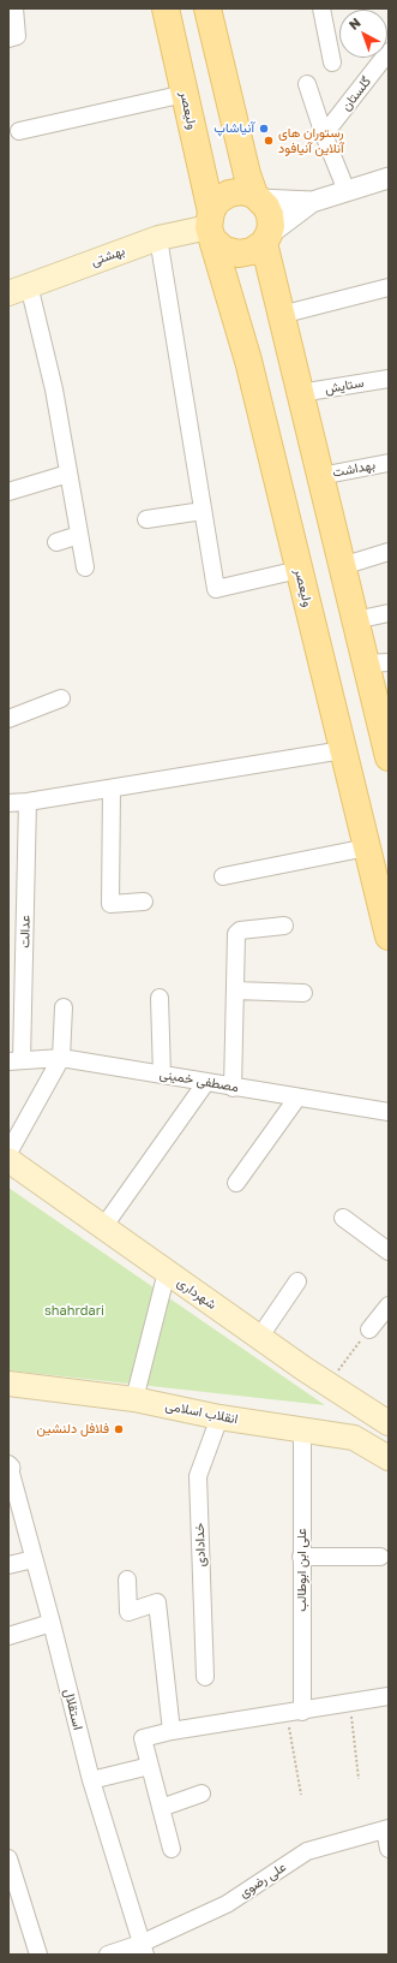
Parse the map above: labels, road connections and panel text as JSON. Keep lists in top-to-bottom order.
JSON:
{
  "streets": {
    "main road": [
      "ولیعصر",
      "بهشتی",
      "شهرداری",
      "انقلاب اسلامی"
    ],
    "street": [
      "گلستان",
      "ستایش",
      "بهداشت",
      "عدالت",
      "مصطفی خمینی",
      "خدادادی",
      "علی ابن ابوطالب",
      "استقلال",
      "علی رضوی"
    ]
  },
  "crossings": [
    ["ولیعصر", "بهشتی"],
    ["عدالت", "مصطفی خمینی"],
    ["انقلاب اسلامی", "خدادادی"],
    ["انقلاب اسلامی", "علی ابن ابوطالب"],
    ["استقلال", "علی رضوی"]
  ],
  "parks": ["shahrdari"],
  "places": ["آنیاشاپ", "رستوران های آنلاین آنیافود", "فلافل دلنشین"],
  "north": "top left"
}
